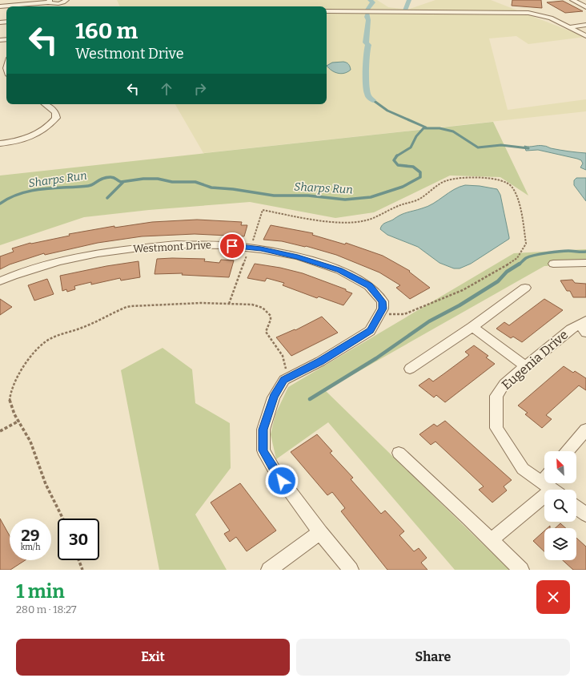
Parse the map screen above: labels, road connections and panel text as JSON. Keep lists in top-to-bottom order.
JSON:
{
  "streets": {
    "street": ["Westmont Drive", "Eugenia Drive"]
  },
  "water": ["Sharps Run"],
  "north": "top left",
  "page": {
    "turn": ["160 m", "Westmont Drive"],
    "speed": "29 km/h",
    "limit": "30",
    "heading": ["1 min", "280 m · 18:27"],
    "buttons": ["Exit", "Share"]
  }
}
